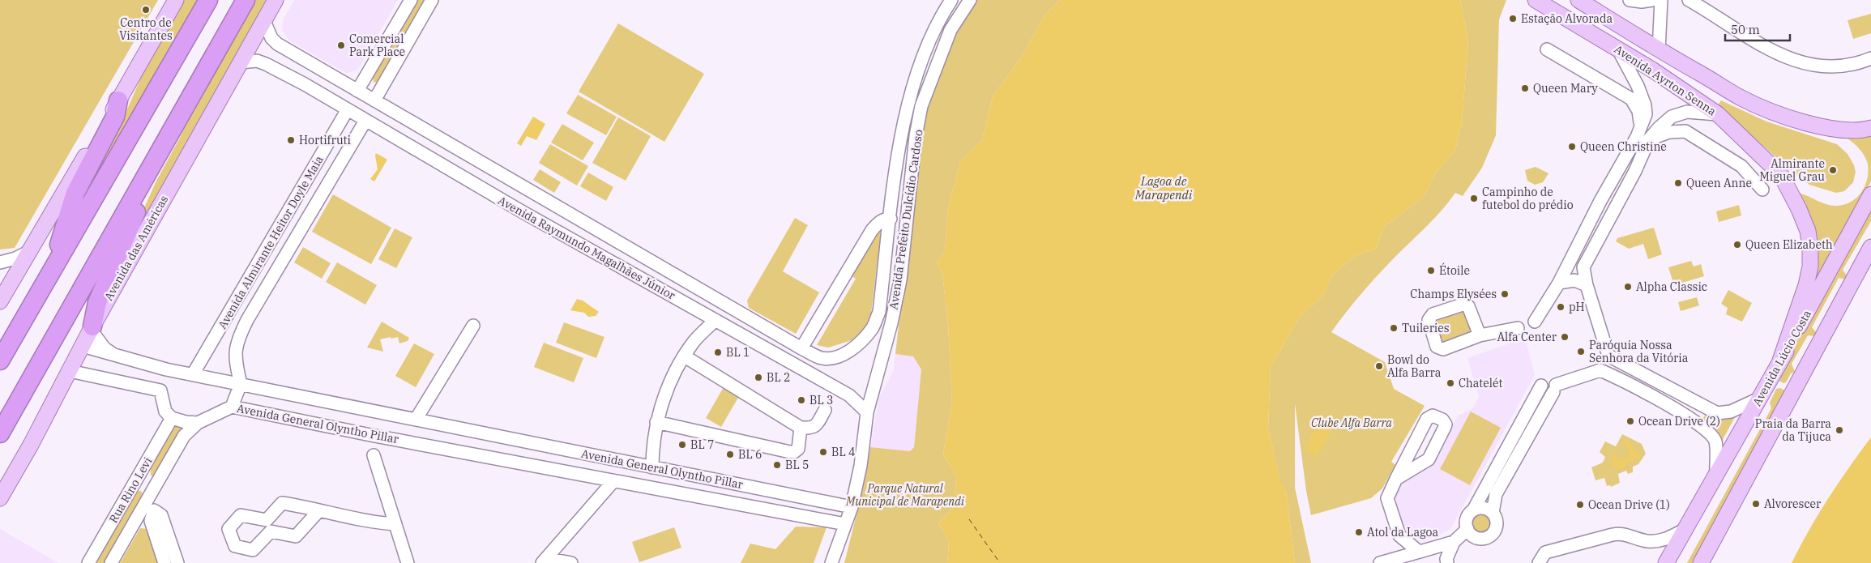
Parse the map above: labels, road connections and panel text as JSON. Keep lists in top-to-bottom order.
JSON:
{
  "streets": {
    "main road": ["Avenida Ayrton Senna", "Avenida das Américas", "Avenida Lúcio Costa"],
    "street": [
      "Avenida Prefeito Dulcídio Cardoso",
      "Avenida Almirante Heitor Doyle Maia",
      "Avenida Raymundo Magalhães Júnior",
      "Avenida General Olyntho Pillar",
      "Rua Rino Levi"
    ]
  },
  "crossings": [
    ["Avenida Ayrton Senna", "Avenida Lúcio Costa"],
    ["Avenida Prefeito Dulcídio Cardoso", "Avenida Raymundo Magalhães Júnior"],
    ["Avenida Prefeito Dulcídio Cardoso", "Avenida General Olyntho Pillar"],
    ["Avenida Almirante Heitor Doyle Maia", "Avenida Raymundo Magalhães Júnior"],
    ["Avenida Almirante Heitor Doyle Maia", "Avenida General Olyntho Pillar"],
    ["Avenida das Américas", "Avenida Raymundo Magalhães Júnior"],
    ["Avenida das Américas", "Avenida General Olyntho Pillar"],
    ["Avenida General Olyntho Pillar", "Rua Rino Levi"]
  ],
  "water": ["Lagoa de Marapendi"],
  "parks": ["Clube Alfa Barra", "Parque Natural Municipal de Marapendi"],
  "places": [
    "Centro de Visitantes",
    "Estação Alvorada",
    "Comercial Park Place",
    "Queen Mary",
    "Hortifruti",
    "Queen Christine",
    "Almirante Miguel Grau",
    "Queen Anne",
    "Campinho de futebol do prédio",
    "Queen Elizabeth",
    "Étoile",
    "Alpha Classic",
    "Champs Elysées",
    "pH",
    "Tuileries",
    "Alfa Center",
    "Paróquia Nossa Senhora da Vitória",
    "BL 1",
    "Bowl do Alfa Barra",
    "BL 2",
    "Chatelét",
    "BL 3",
    "Ocean Drive (2)",
    "Praia da Barra da Tijuca",
    "BL 7",
    "BL 4",
    "BL 6",
    "BL 5",
    "Alvorescer",
    "Ocean Drive (1)",
    "Atol da Lagoa"
  ],
  "scale_bar": "50 m"
}
